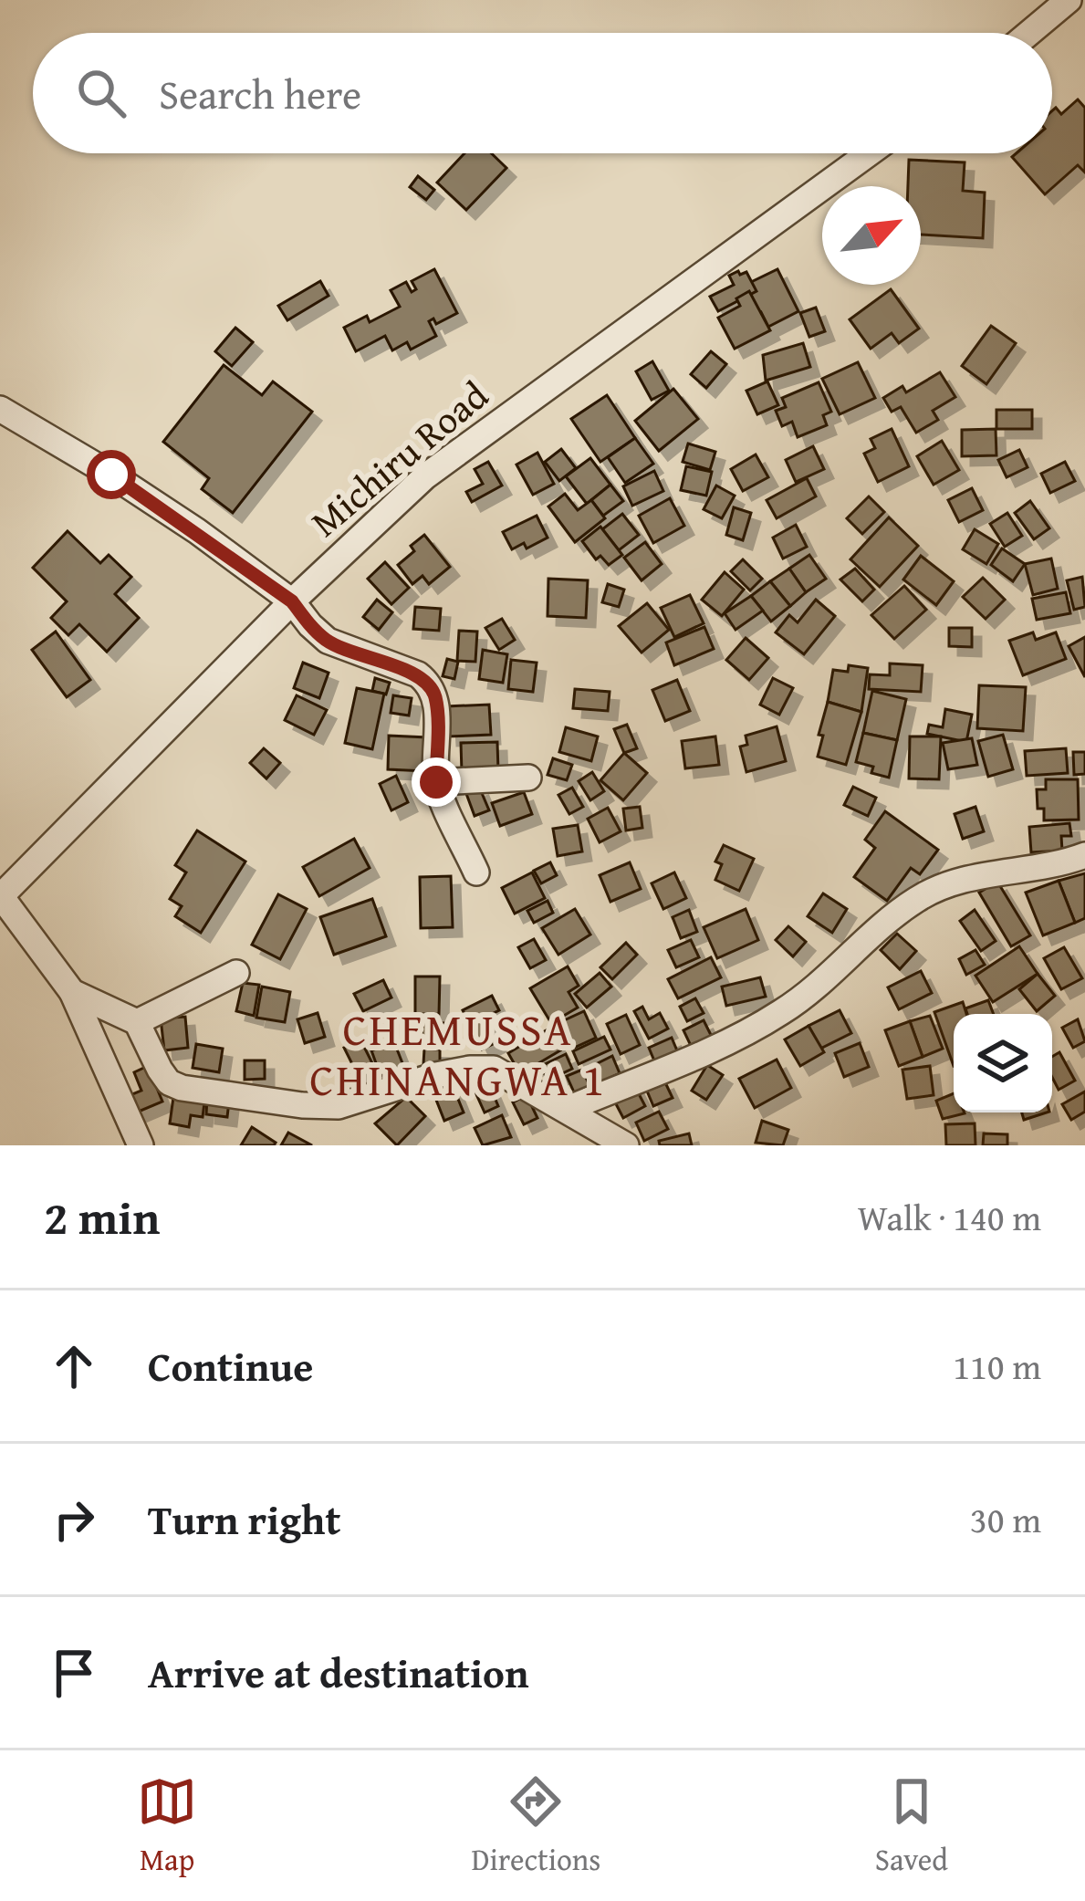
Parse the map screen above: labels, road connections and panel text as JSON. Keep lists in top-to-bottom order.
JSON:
{
  "streets": {
    "street": ["Michiru Road"]
  },
  "districts": ["CHEMUSSA CHINANGWA 1"],
  "north": "top right",
  "page": {
    "search": "Search here",
    "heading": ["2 min", "Walk · 140 m"],
    "list": [
      ["Continue", "110 m"],
      ["Turn right", "30 m"],
      "Arrive at destination"
    ],
    "nav": ["Map", "Directions", "Saved"]
  }
}
